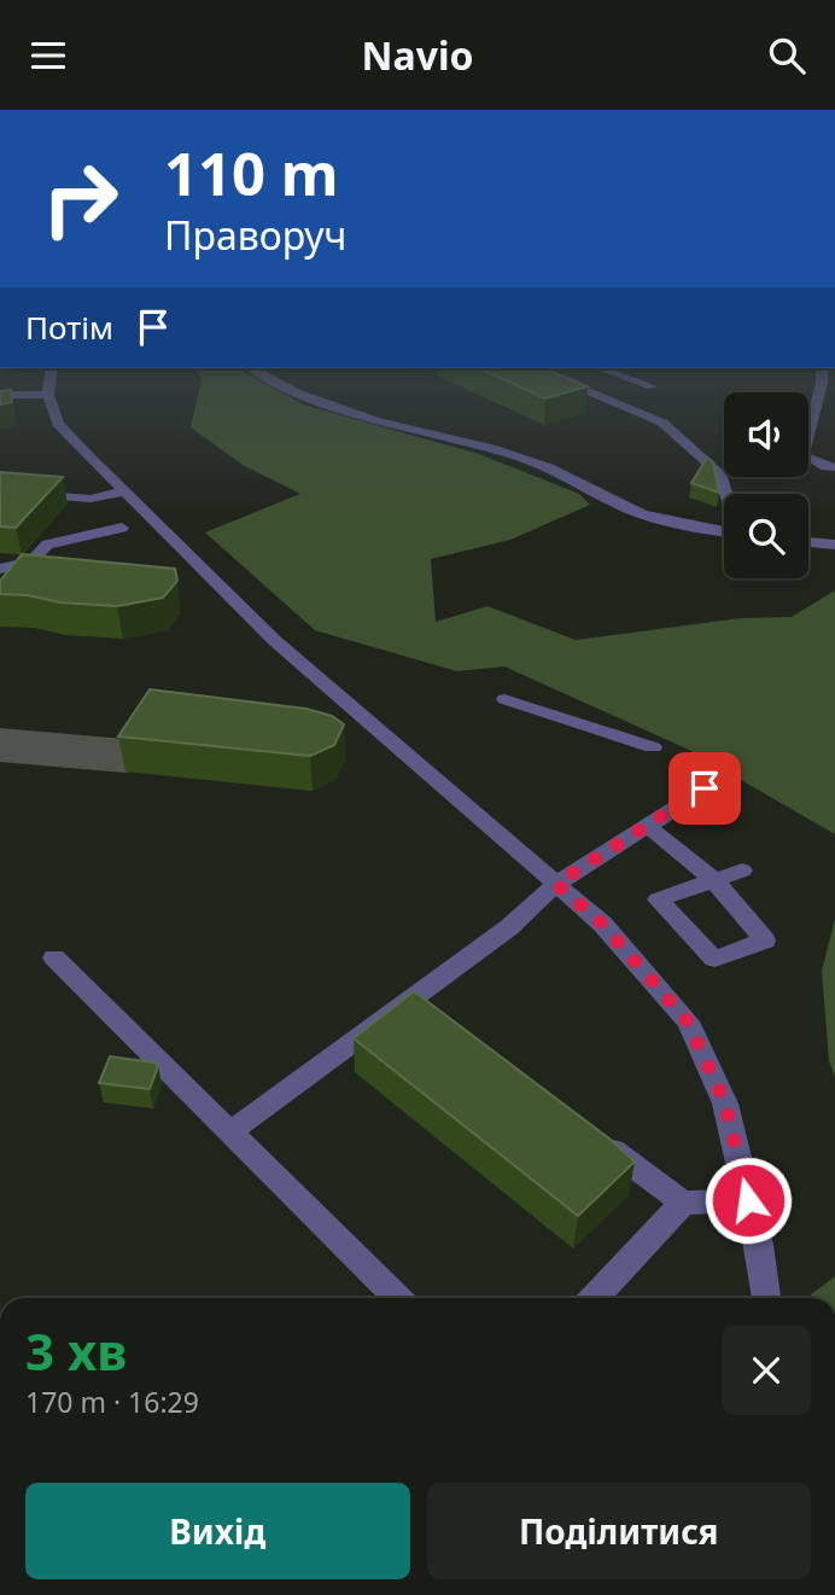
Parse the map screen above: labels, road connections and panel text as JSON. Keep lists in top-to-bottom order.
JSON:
{
  "page": {
    "header": "Navio",
    "turn": ["110 m", "Праворуч"],
    "then": "Потім",
    "heading": ["3 хв", "170 m · 16:29"],
    "buttons": ["Вихід", "Поділитися"]
  }
}
